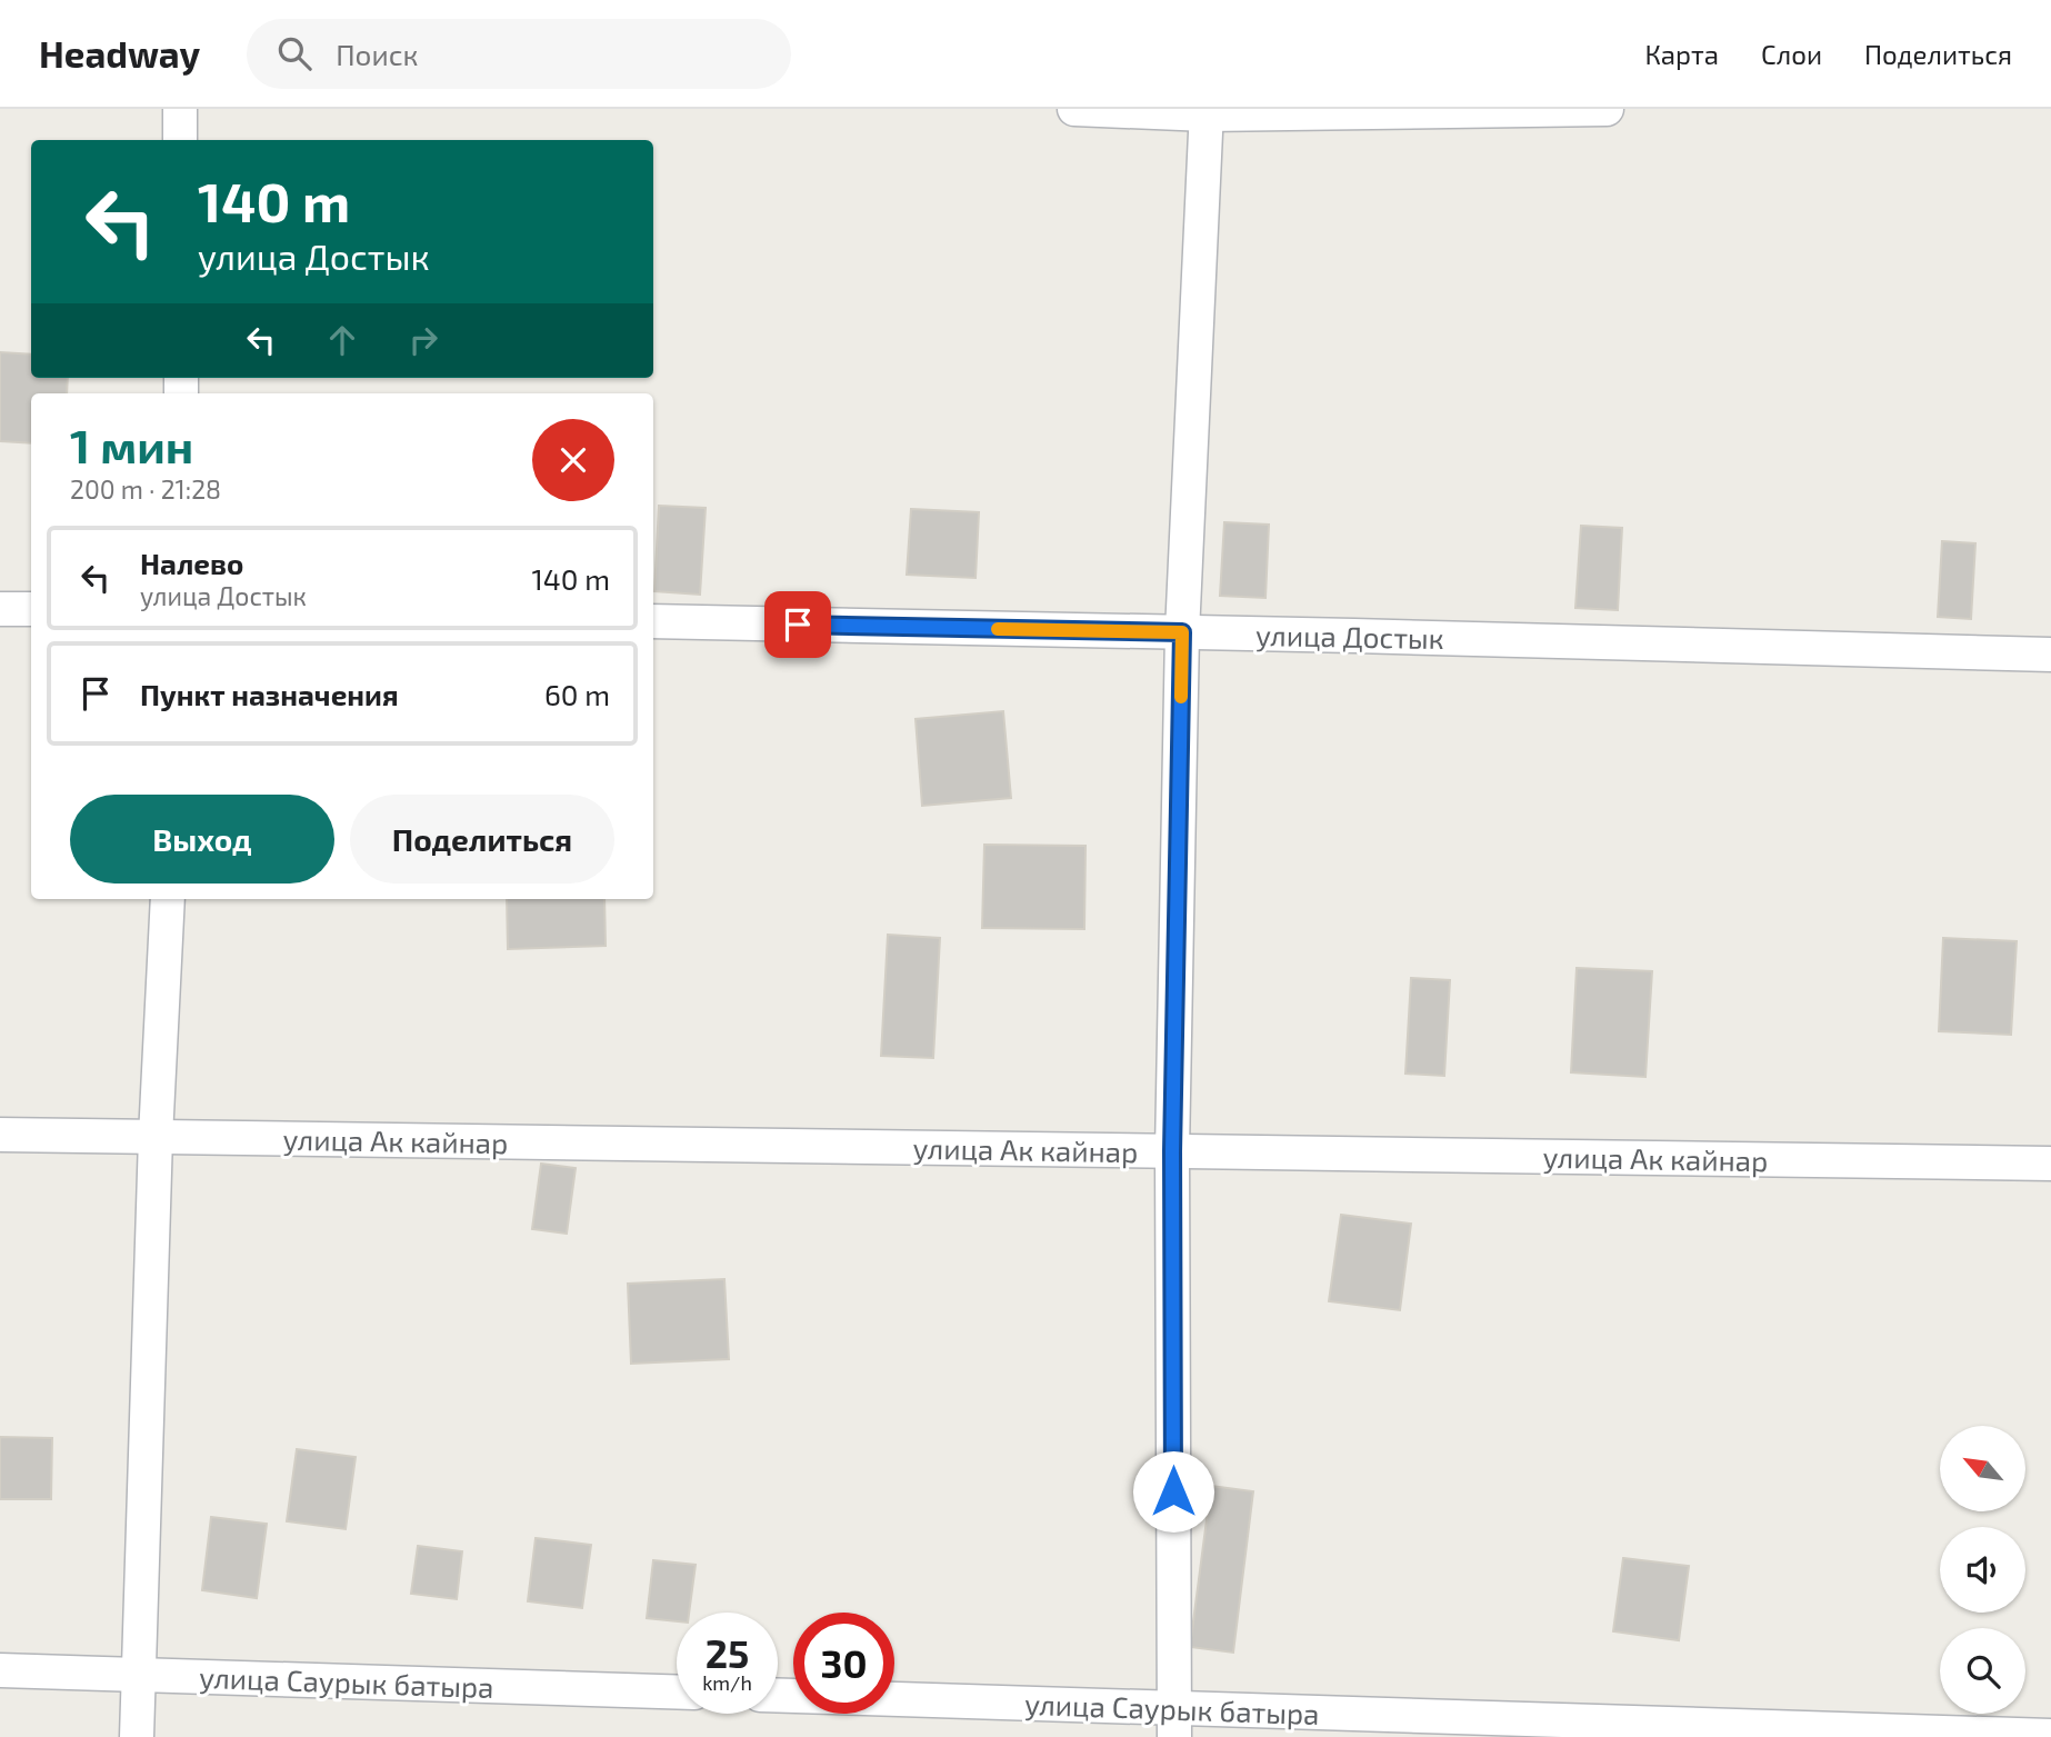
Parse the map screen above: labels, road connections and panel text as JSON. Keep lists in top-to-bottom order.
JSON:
{
  "streets": {
    "street": ["улица Достык", "улица Ак кайнар", "улица Саурык батыра"]
  },
  "north": "top left",
  "page": {
    "header": "Headway",
    "search": "Поиск",
    "nav": ["Карта", "Слои", "Поделиться"],
    "turn": ["140 m", "улица Достык"],
    "heading": ["1 мин", "200 m · 21:28"],
    "list": [
      {
        "name": "Налево",
        "note": "улица Достык",
        "value": "140 m"
      },
      {
        "name": "Пункт назначения",
        "value": "60 m"
      }
    ],
    "buttons": ["Выход", "Поделиться"],
    "speed": "25 km/h",
    "limit": "30"
  }
}
